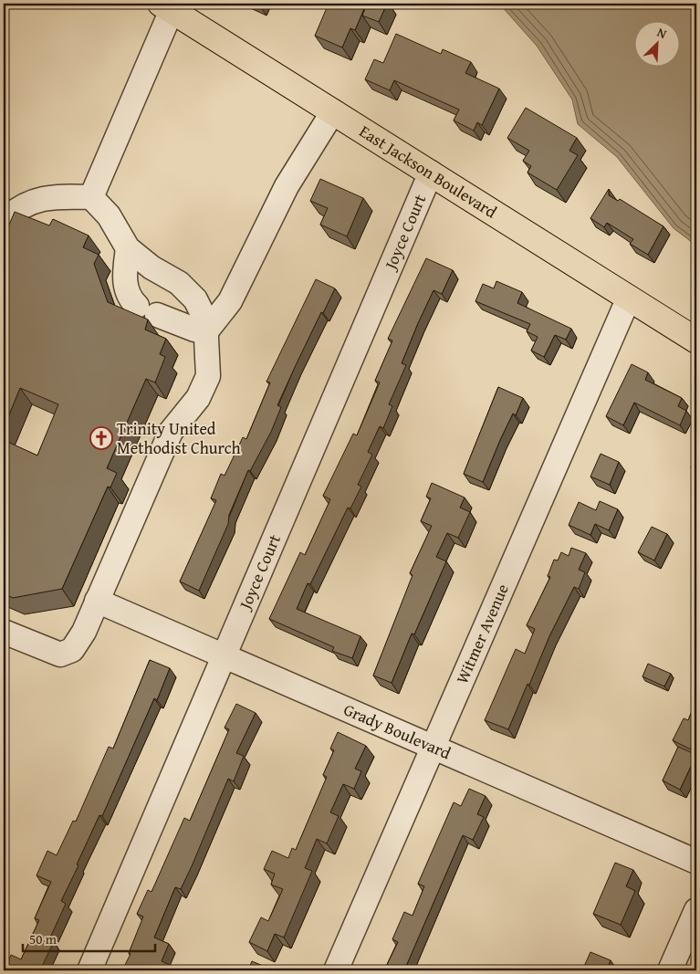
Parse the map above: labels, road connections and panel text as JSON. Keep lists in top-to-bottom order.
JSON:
{
  "streets": {
    "main road": ["East Jackson Boulevard"],
    "street": ["Joyce Court", "Witmer Avenue", "Grady Boulevard"]
  },
  "crossings": [
    ["East Jackson Boulevard", "Joyce Court"],
    ["East Jackson Boulevard", "Witmer Avenue"],
    ["Joyce Court", "Grady Boulevard"],
    ["Witmer Avenue", "Grady Boulevard"]
  ],
  "places": {
    "church": ["Trinity United Methodist Church"]
  },
  "scale_bar": "50 m",
  "north": "top right"
}
